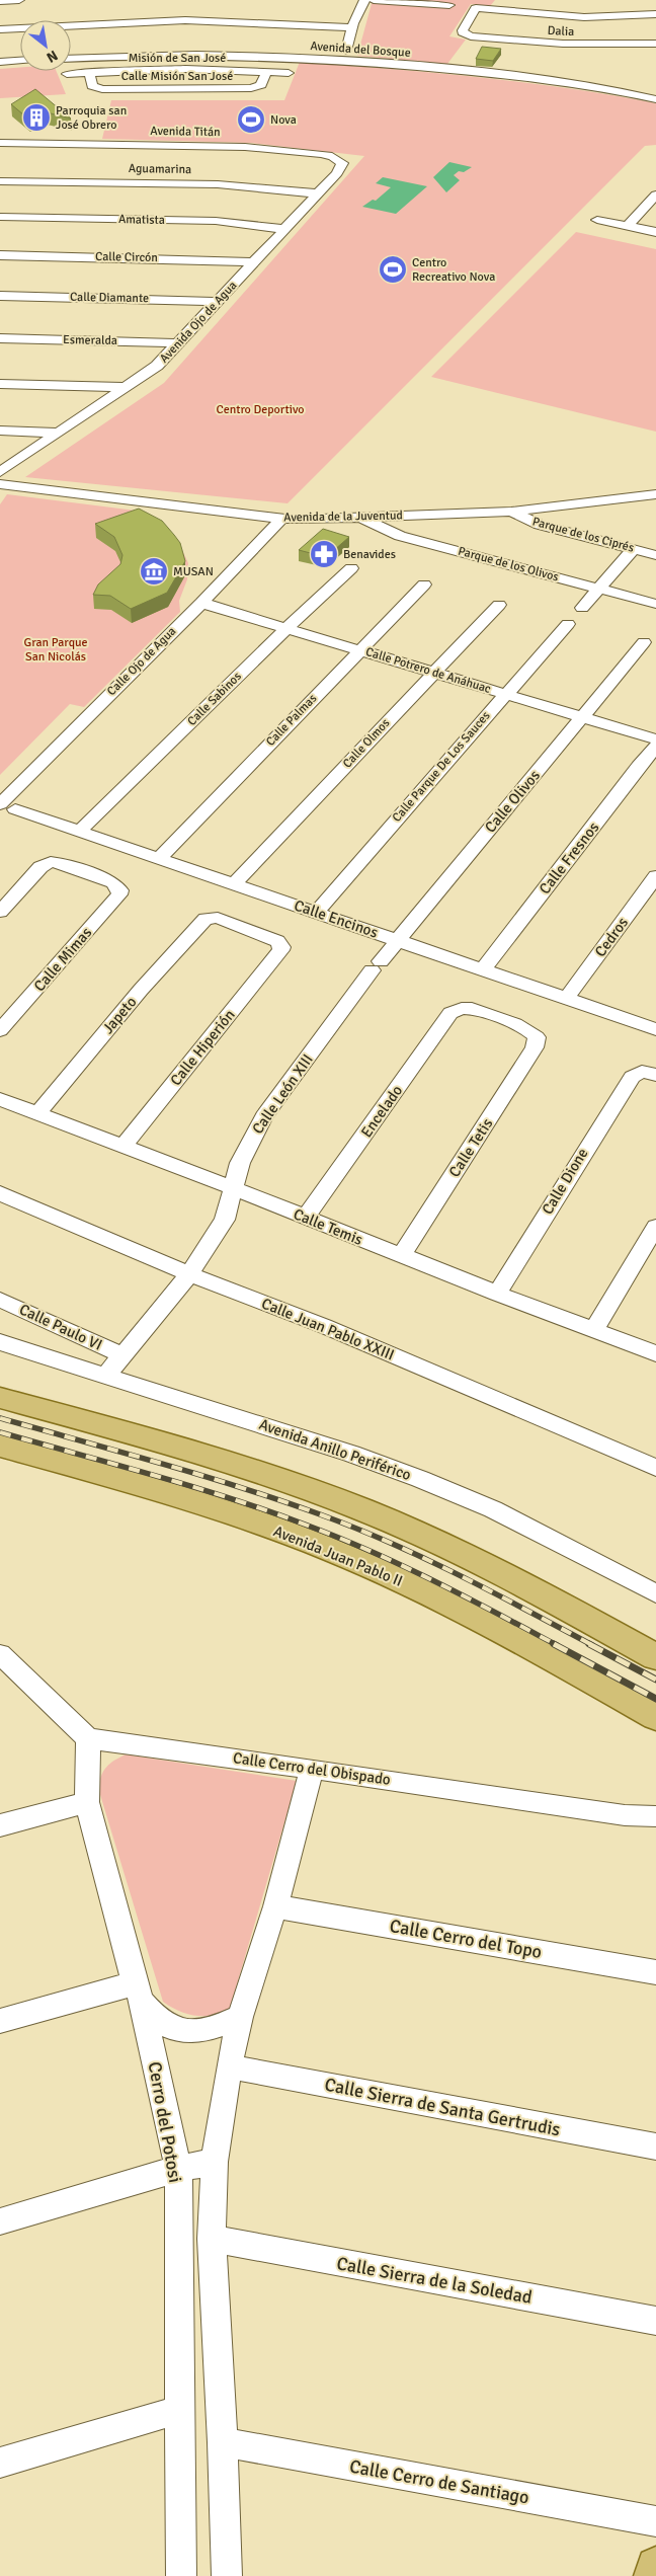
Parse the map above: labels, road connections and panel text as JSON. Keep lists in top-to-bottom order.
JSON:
{
  "streets": {
    "main road": ["Avenida Juan Pablo II"],
    "street": [
      "Dalia",
      "Avenida del Bosque",
      "Misión de San José",
      "Calle Misión San José",
      "Avenida Titán",
      "Aguamarina",
      "Amatista",
      "Calle Circón",
      "Calle Diamante",
      "Avenida Ojo de Agua",
      "Esmeralda",
      "Avenida de la Juventud",
      "Parque de los Ciprés",
      "Parque de los Olivos",
      "Calle Ojo de Agua",
      "Calle Potrero de Anáhuac",
      "Calle Sabinos",
      "Calle Palmas",
      "Calle Olmos",
      "Calle Parque De Los Sauces",
      "Calle Olivos",
      "Calle Fresnos",
      "Calle Encinos",
      "Cedros",
      "Calle Mimas",
      "Japeto",
      "Calle Hiperión",
      "Calle León XIII",
      "Encelado",
      "Calle Tetis",
      "Calle Dione",
      "Calle Temis",
      "Calle Paulo VI",
      "Calle Juan Pablo XXIII",
      "Avenida Anillo Periférico",
      "Calle Cerro del Obispado",
      "Calle Cerro del Topo",
      "Calle Sierra de Santa Gertrudis",
      "Cerro del Potosi",
      "Calle Sierra de la Soledad",
      "Calle Cerro de Santiago"
    ]
  },
  "crossings": [
    ["Avenida del Bosque", "Calle Misión San José"],
    ["Misión de San José", "Calle Misión San José"],
    ["Avenida Titán", "Avenida Ojo de Agua"],
    ["Aguamarina", "Avenida Ojo de Agua"],
    ["Amatista", "Avenida Ojo de Agua"],
    ["Calle Circón", "Avenida Ojo de Agua"],
    ["Calle Diamante", "Avenida Ojo de Agua"],
    ["Avenida Ojo de Agua", "Esmeralda"],
    ["Avenida de la Juventud", "Parque de los Ciprés"],
    ["Avenida de la Juventud", "Parque de los Olivos"],
    ["Avenida de la Juventud", "Calle Ojo de Agua"],
    ["Calle Ojo de Agua", "Calle Potrero de Anáhuac"],
    ["Calle Ojo de Agua", "Calle Encinos"],
    ["Calle Potrero de Anáhuac", "Calle Sabinos"],
    ["Calle Potrero de Anáhuac", "Calle Palmas"],
    ["Calle Potrero de Anáhuac", "Calle Olmos"],
    ["Calle Potrero de Anáhuac", "Calle Parque De Los Sauces"],
    ["Calle Potrero de Anáhuac", "Calle Olivos"],
    ["Calle Sabinos", "Calle Encinos"],
    ["Calle Palmas", "Calle Encinos"],
    ["Calle Olmos", "Calle Encinos"],
    ["Calle Parque De Los Sauces", "Calle Encinos"],
    ["Calle Olivos", "Calle Encinos"],
    ["Calle Olivos", "Calle León XIII"],
    ["Calle Fresnos", "Calle Encinos"],
    ["Calle Encinos", "Cedros"],
    ["Japeto", "Calle Hiperión"],
    ["Japeto", "Calle Temis"],
    ["Calle Hiperión", "Calle Temis"],
    ["Calle León XIII", "Calle Temis"],
    ["Calle León XIII", "Calle Paulo VI"],
    ["Calle León XIII", "Calle Juan Pablo XXIII"],
    ["Calle León XIII", "Avenida Anillo Periférico"],
    ["Encelado", "Calle Tetis"],
    ["Encelado", "Calle Temis"],
    ["Calle Tetis", "Calle Temis"],
    ["Calle Dione", "Calle Temis"],
    ["Calle Cerro del Obispado", "Cerro del Potosi"]
  ],
  "parks": ["Centro Deportivo", "Gran Parque San Nicolás"],
  "places": {
    "building": ["Parroquia san José Obrero"],
    "sports": ["Nova", "Centro Recreativo Nova"],
    "pharmacy": ["Benavides"],
    "museum": ["MUSAN"]
  },
  "north": "bottom right"
}
